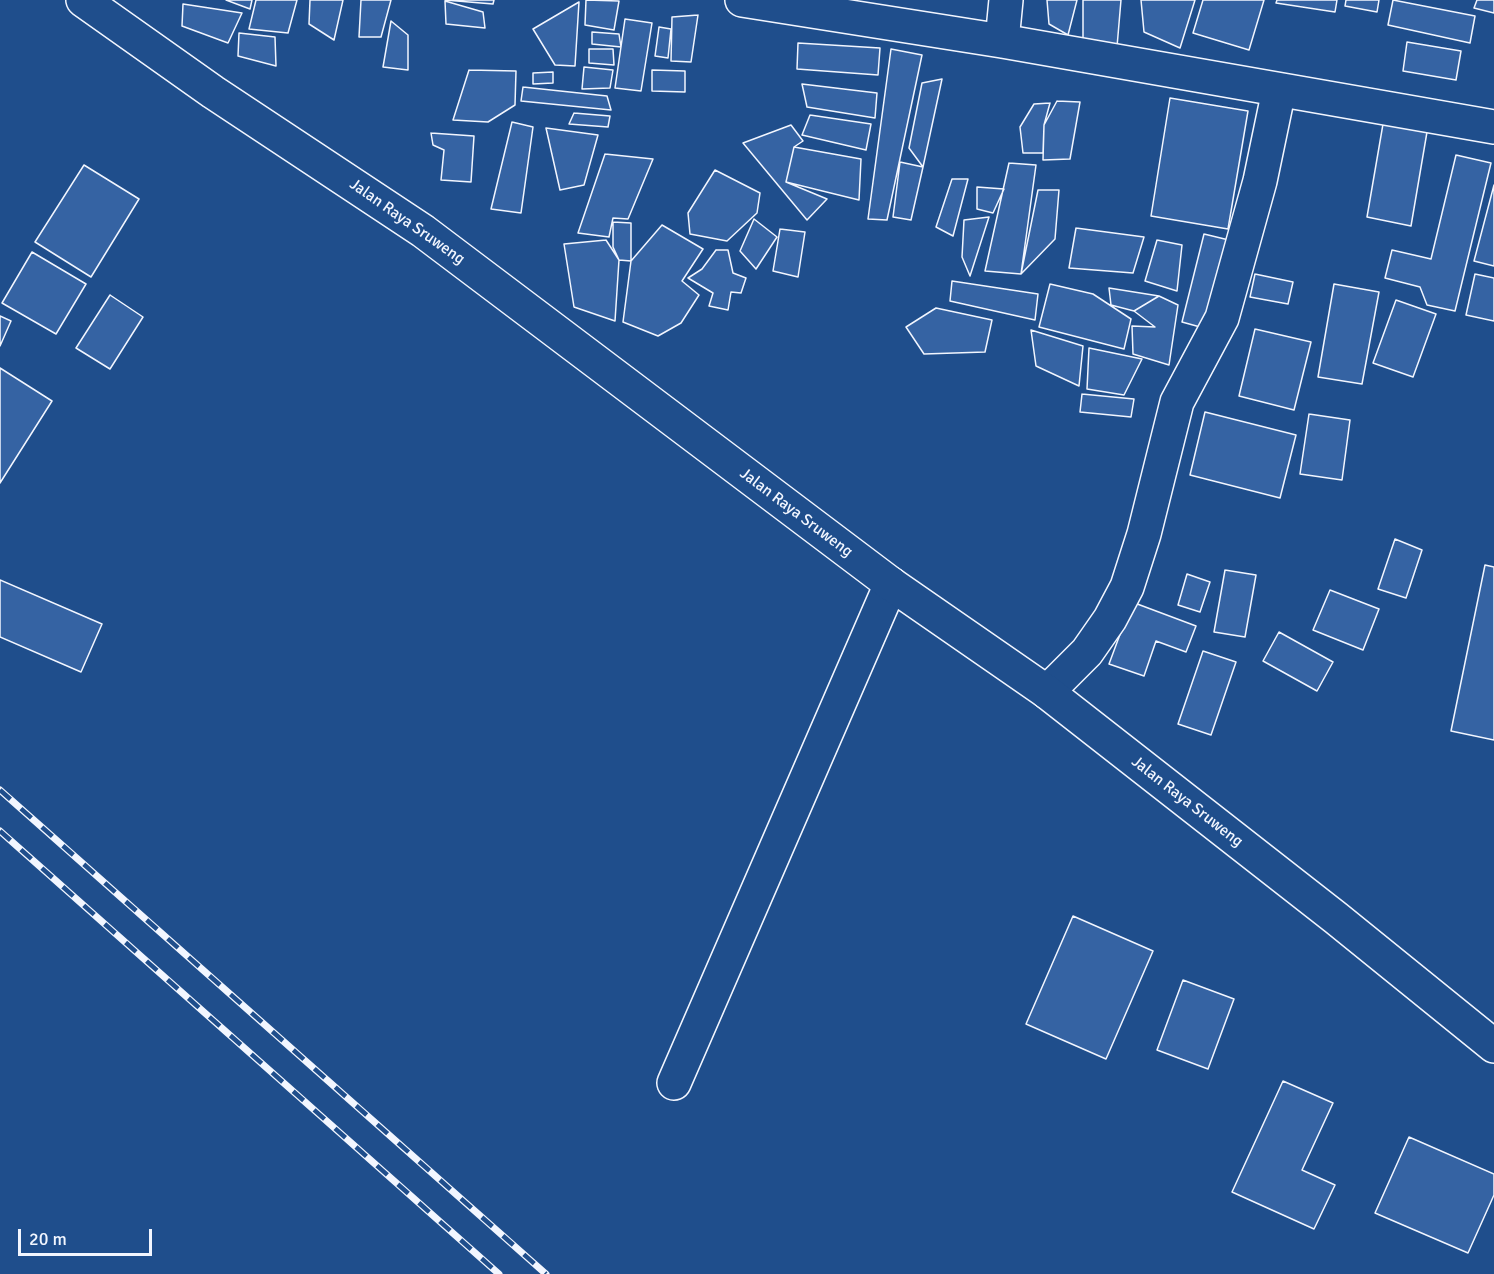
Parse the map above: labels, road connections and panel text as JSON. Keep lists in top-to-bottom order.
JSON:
{
  "streets": {
    "main road": ["Jalan Raya Sruweng"]
  },
  "scale_bar": "20 m"
}
